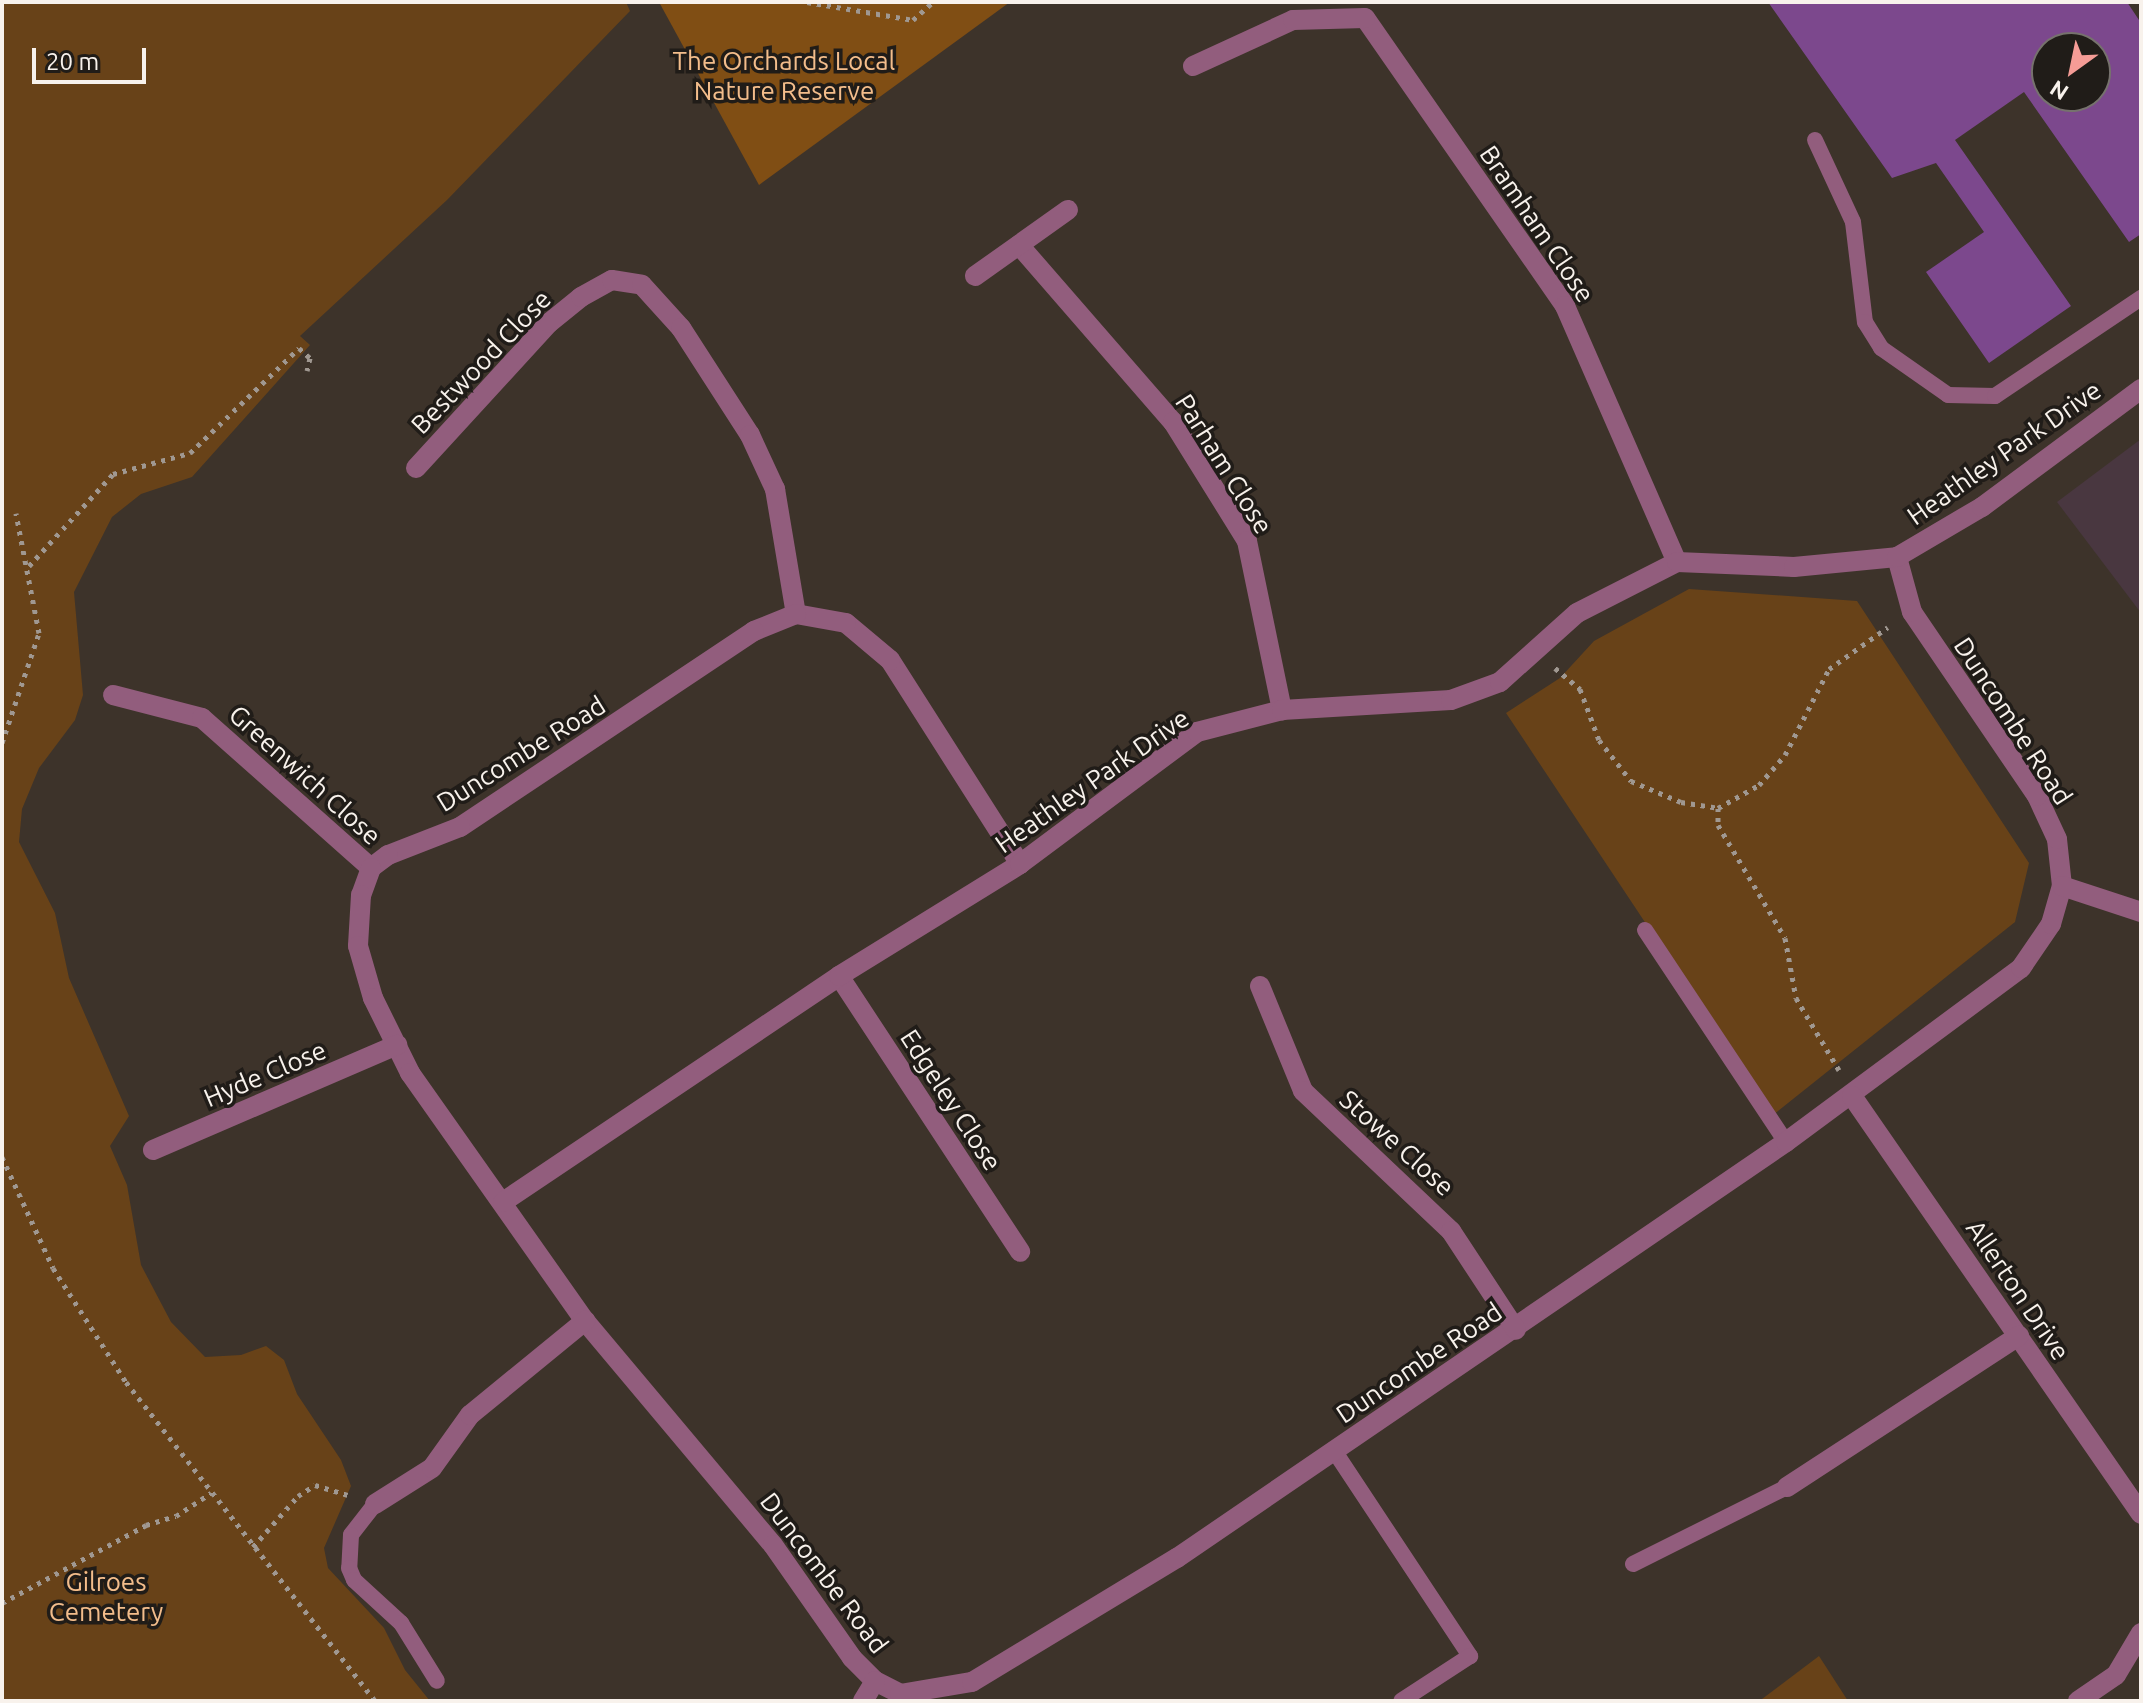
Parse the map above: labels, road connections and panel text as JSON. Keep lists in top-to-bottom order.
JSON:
{
  "streets": {
    "street": [
      "Bramham Close",
      "Bestwood Close",
      "Heathley Park Drive",
      "Parham Close",
      "Duncombe Road",
      "Greenwich Close",
      "Hyde Close",
      "Edgeley Close",
      "Stowe Close",
      "Allerton Drive"
    ]
  },
  "crossings": [
    ["Bramham Close", "Heathley Park Drive"],
    ["Bestwood Close", "Duncombe Road"],
    ["Heathley Park Drive", "Parham Close"],
    ["Heathley Park Drive", "Duncombe Road"],
    ["Heathley Park Drive", "Edgeley Close"],
    ["Duncombe Road", "Greenwich Close"],
    ["Duncombe Road", "Hyde Close"],
    ["Duncombe Road", "Stowe Close"],
    ["Duncombe Road", "Allerton Drive"]
  ],
  "parks": ["The Orchards Local Nature Reserve", "Gilroes Cemetery"],
  "scale_bar": "20 m",
  "north": "bottom left"
}
